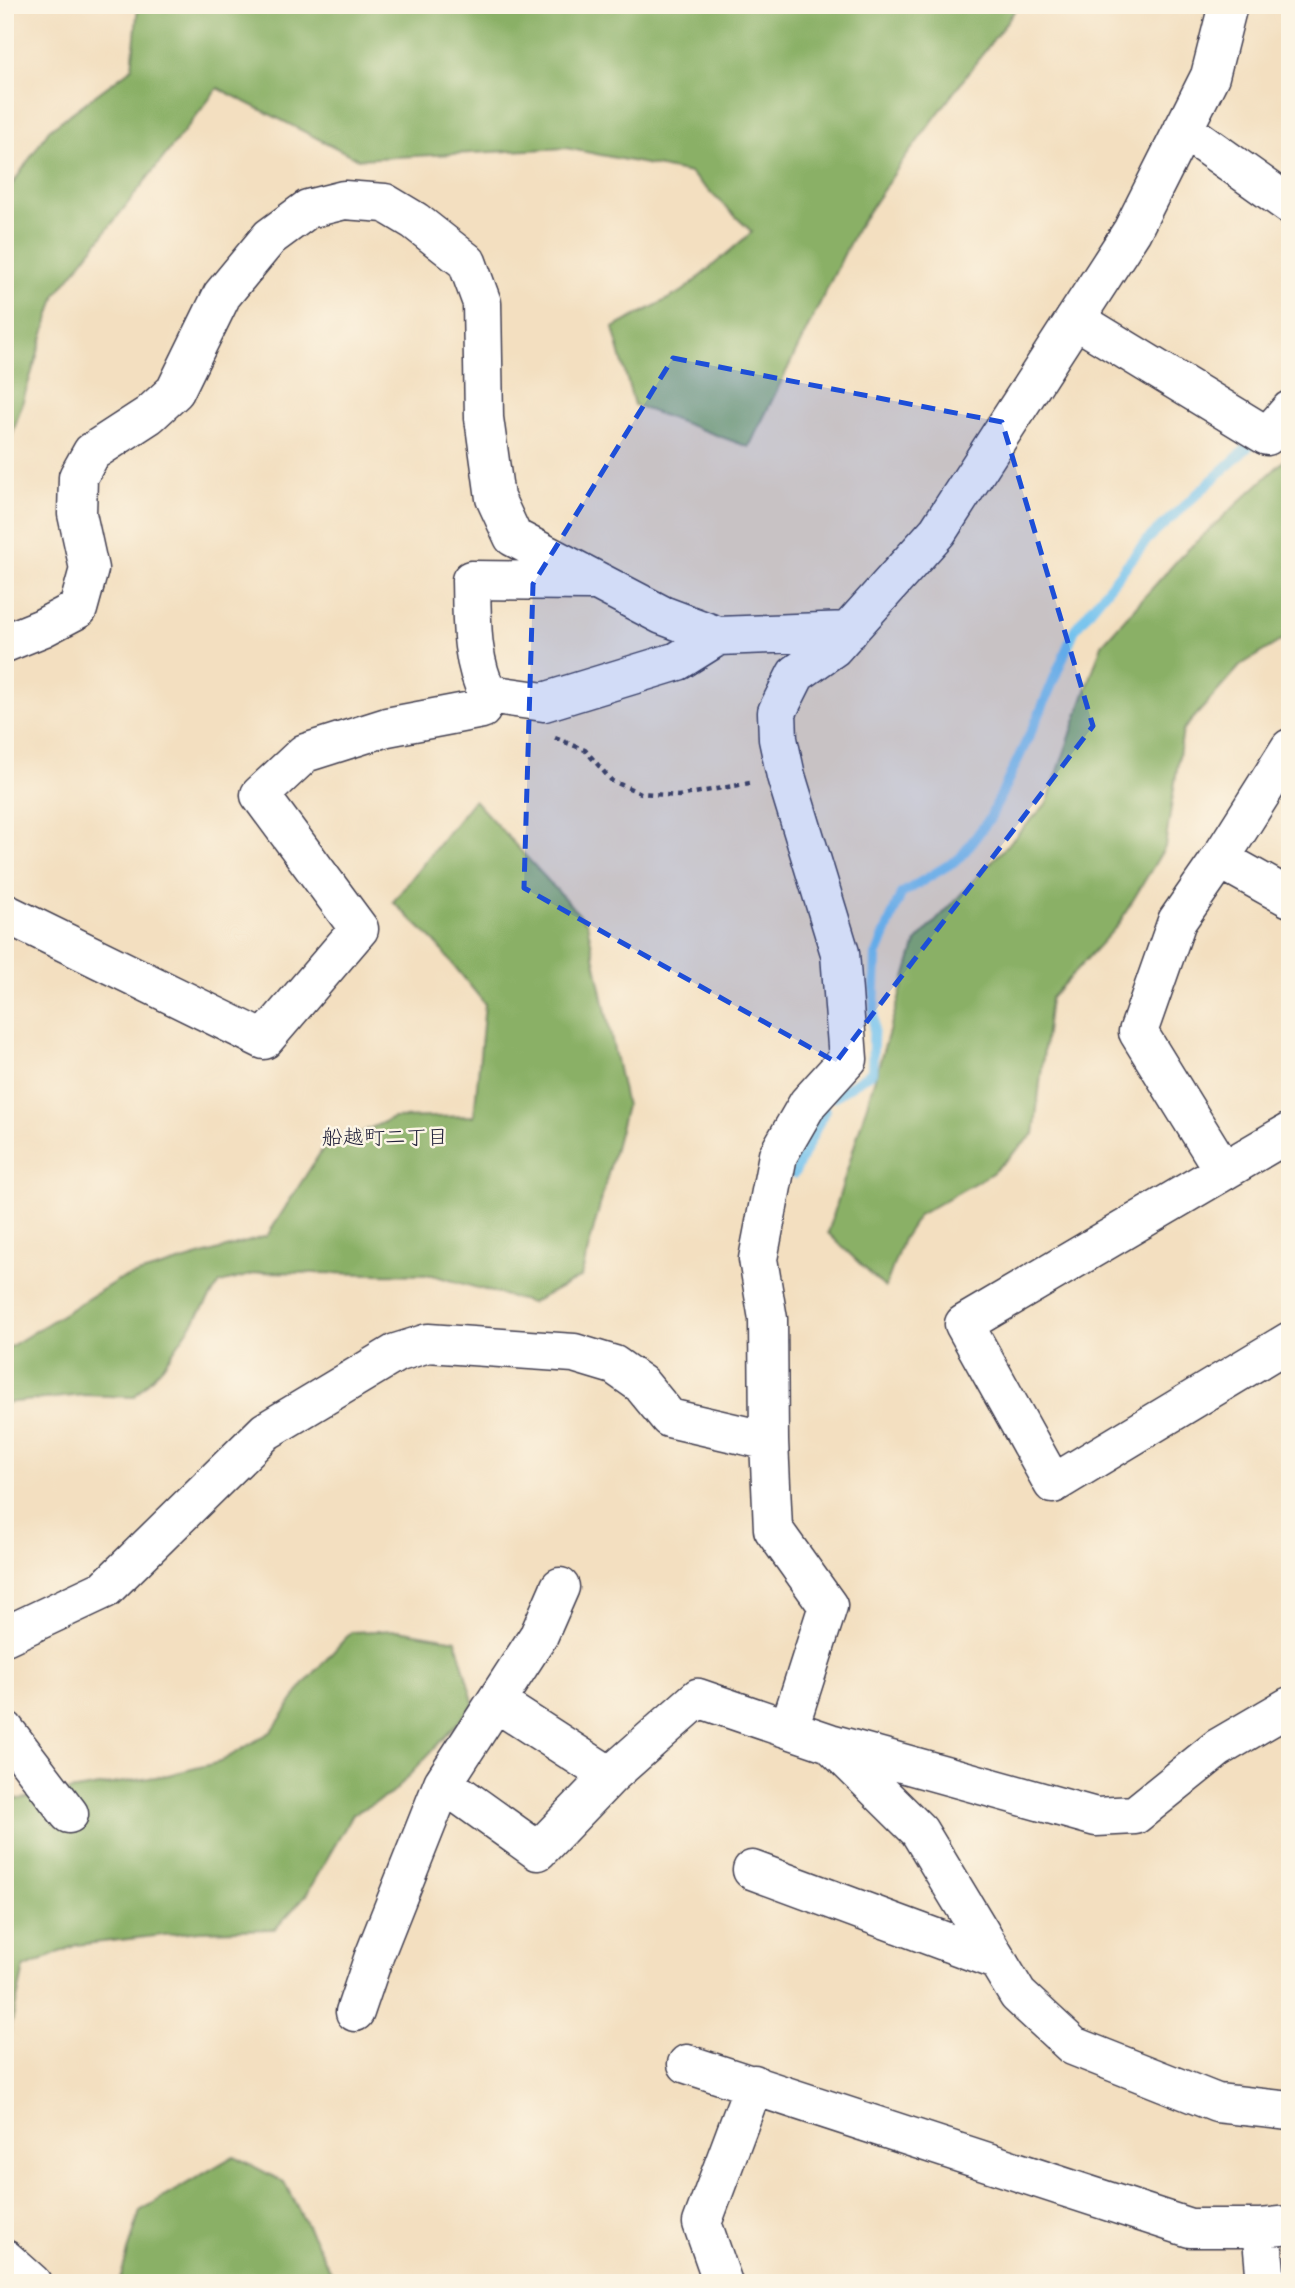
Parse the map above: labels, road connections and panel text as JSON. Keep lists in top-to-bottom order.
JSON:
{
  "districts": ["船越町二丁目"]
}
